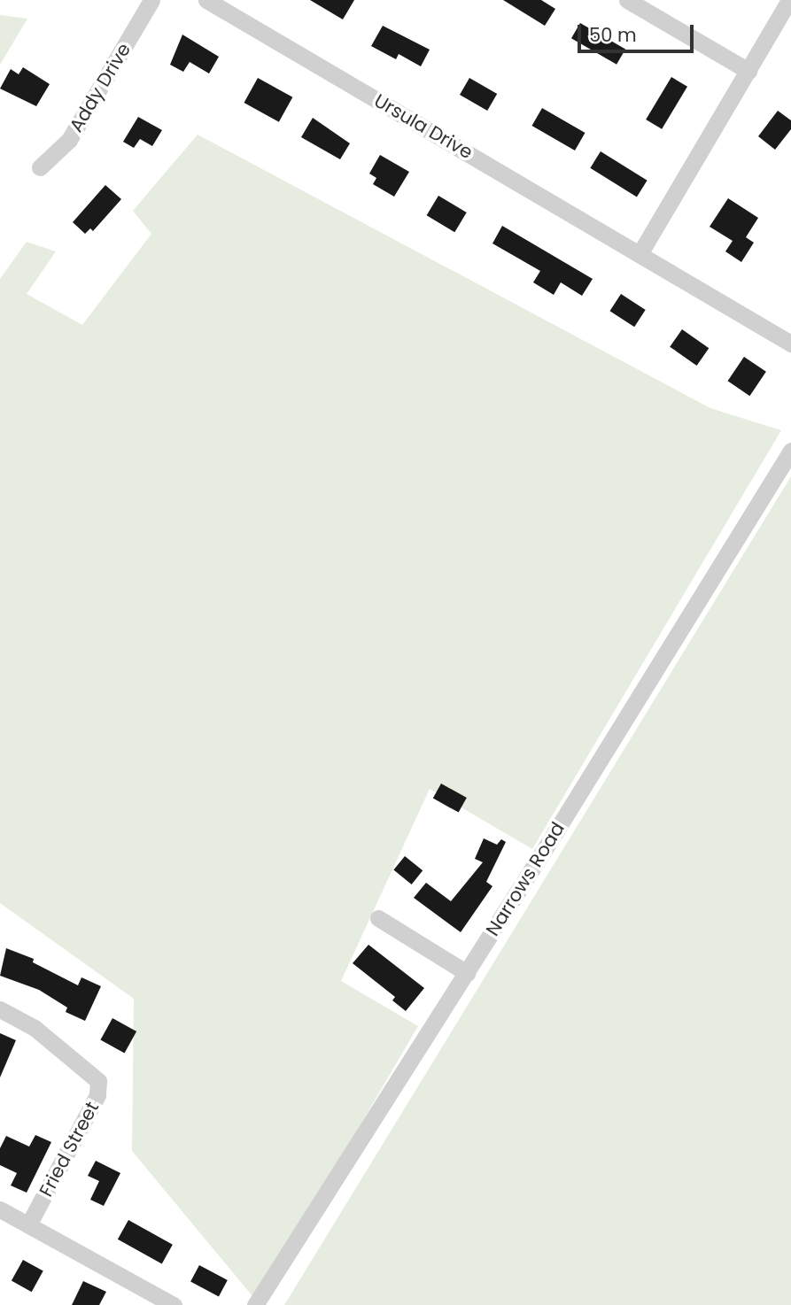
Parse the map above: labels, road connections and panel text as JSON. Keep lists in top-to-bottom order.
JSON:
{
  "streets": {
    "street": [
      "Addy Drive",
      "Ursula Drive",
      "Narrows Road",
      "Fried Street"
    ]
  },
  "scale_bar": "50 m"
}
